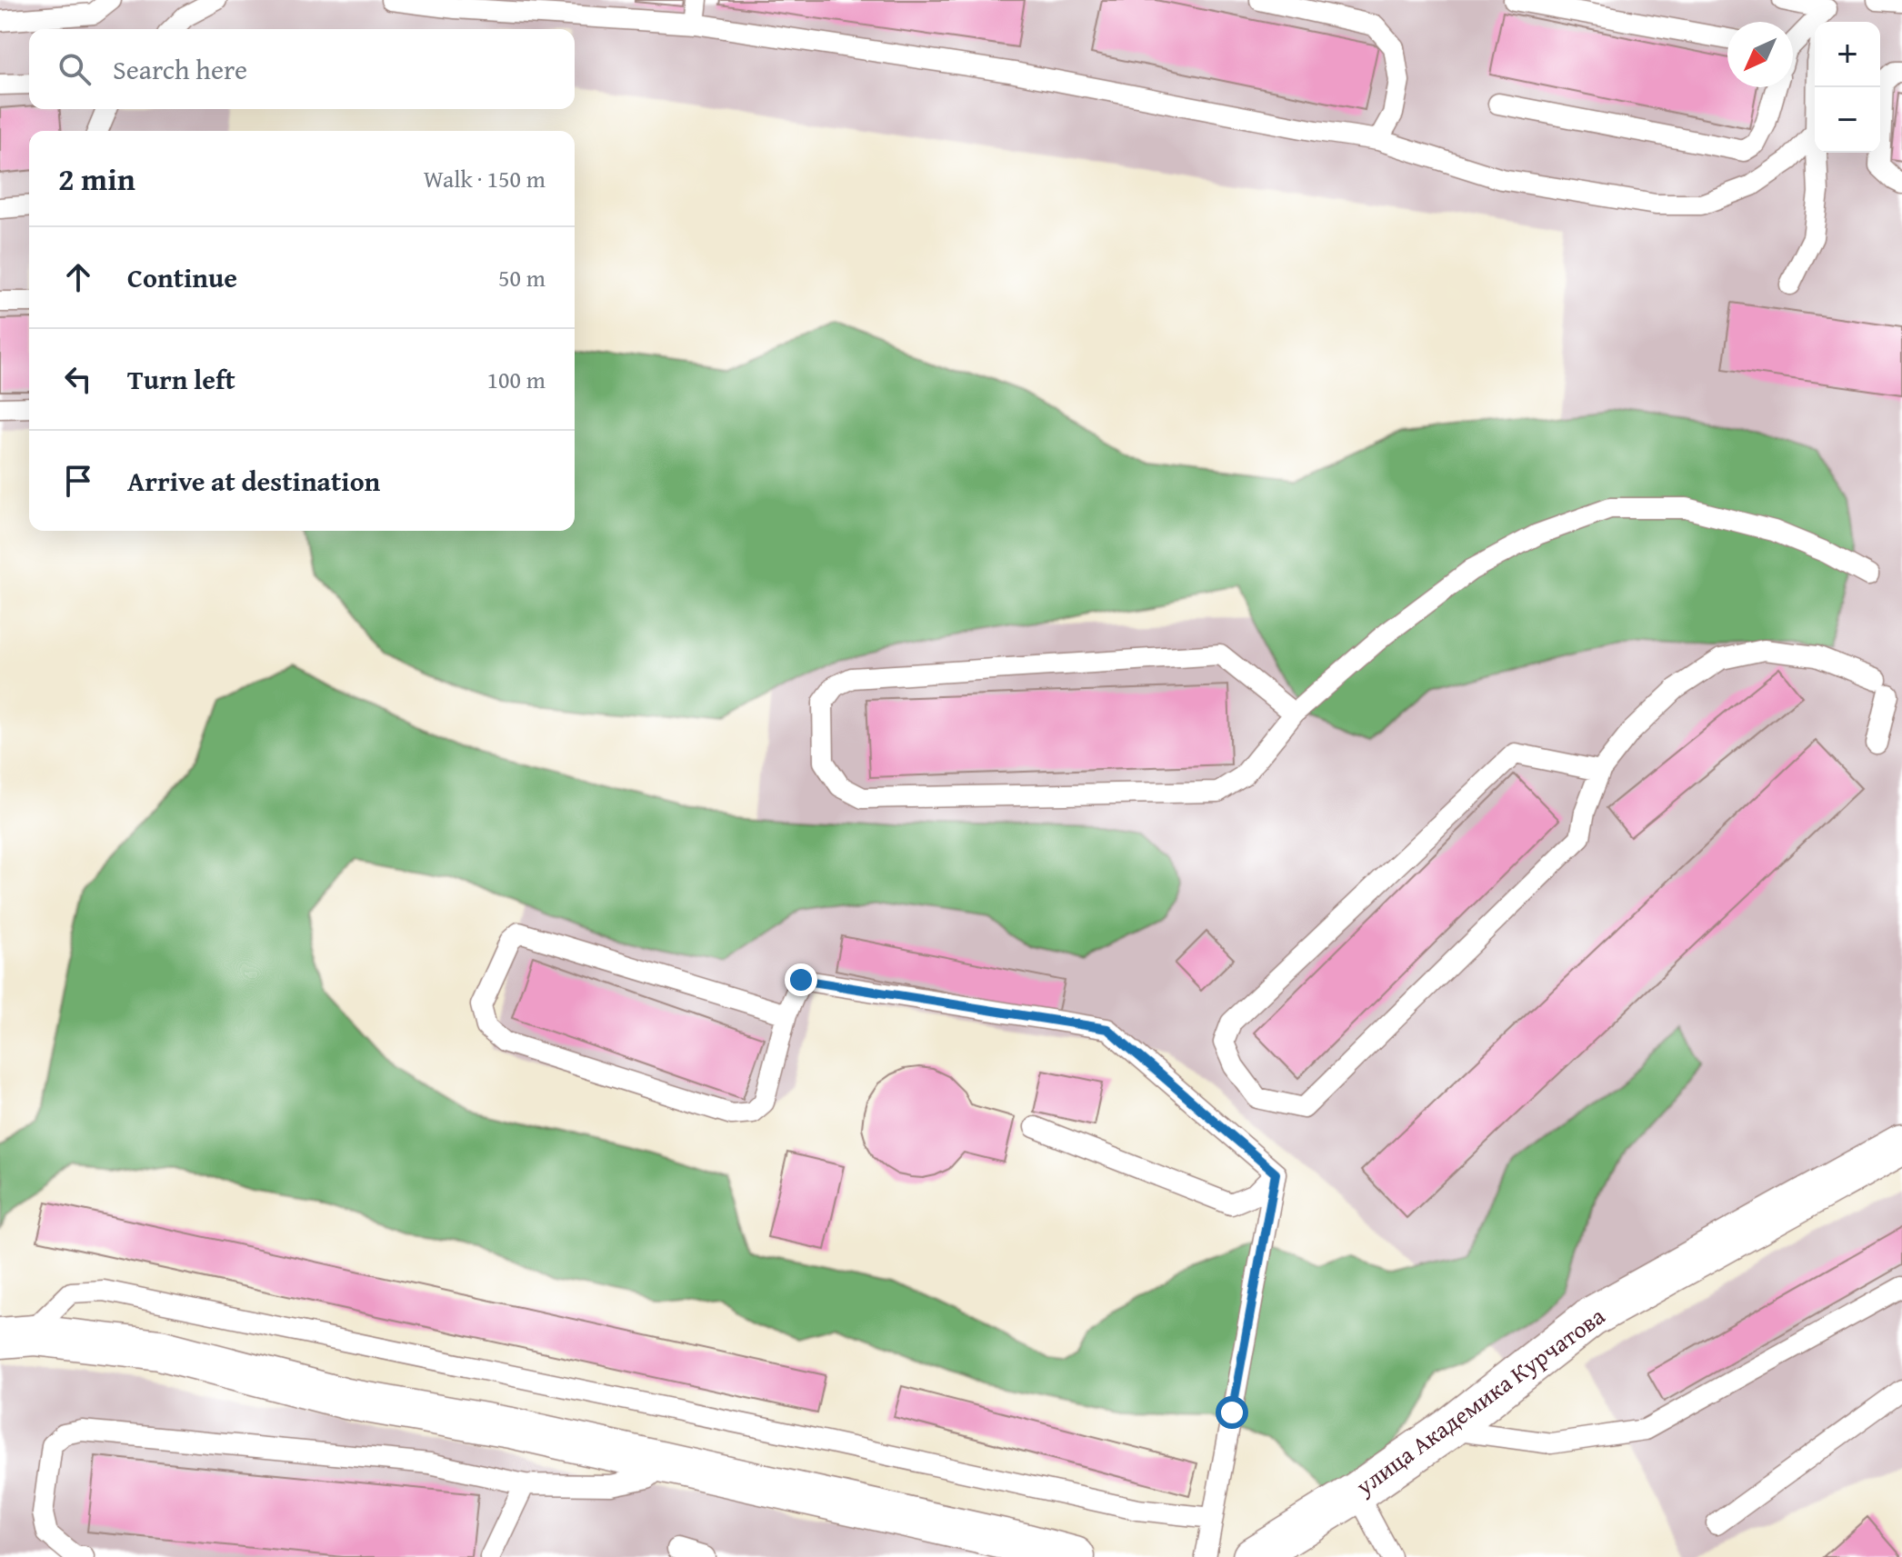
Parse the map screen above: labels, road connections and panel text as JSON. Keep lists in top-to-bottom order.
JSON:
{
  "streets": {
    "main road": ["улица Академика Курчатова"]
  },
  "north": "bottom left",
  "page": {
    "map_buttons": ["+", "−"],
    "search": "Search here",
    "heading": ["2 min", "Walk · 150 m"],
    "list": [
      ["Continue", "50 m"],
      ["Turn left", "100 m"],
      "Arrive at destination"
    ]
  }
}
